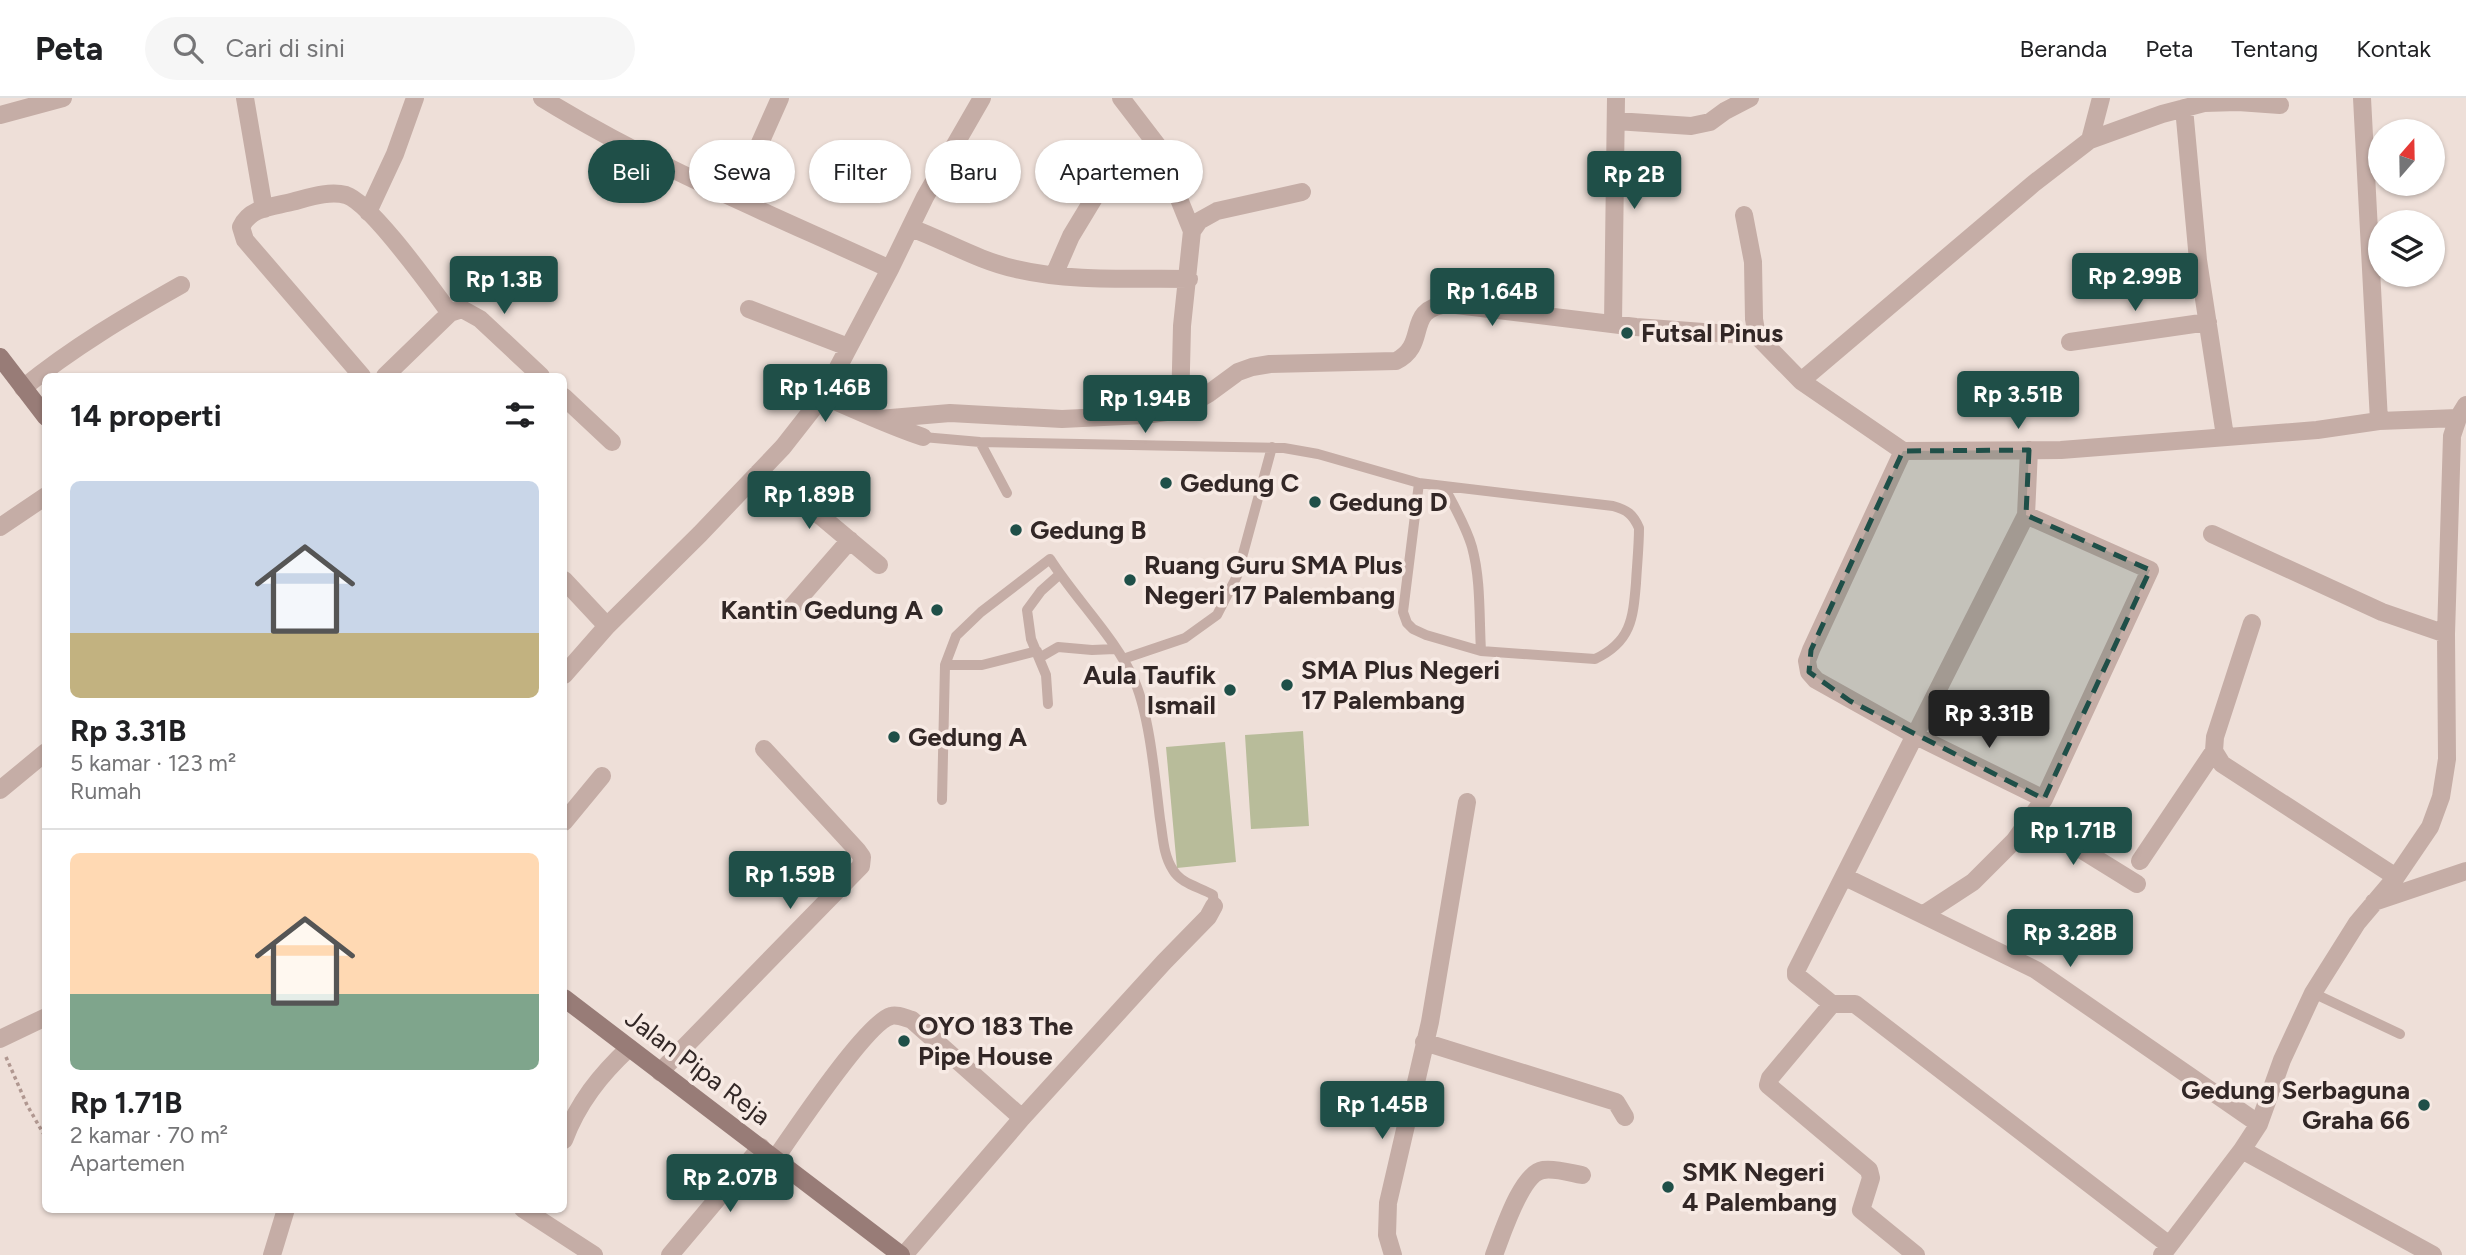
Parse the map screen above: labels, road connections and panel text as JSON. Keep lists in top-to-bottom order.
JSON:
{
  "streets": {
    "street": ["Jalan Pipa Reja"]
  },
  "places": [
    "Futsal Pinus",
    "Gedung C",
    "Gedung D",
    "Gedung B",
    "Ruang Guru SMA Plus Negeri 17 Palembang",
    "Kantin Gedung A",
    "SMA Plus Negeri 17 Palembang",
    "Aula Taufik Ismail",
    "Gedung A",
    "OYO 183 The Pipe House",
    "Gedung Serbaguna Graha 66",
    "SMK Negeri 4 Palembang"
  ],
  "north": "top",
  "page": {
    "header": "Peta",
    "search": "Cari di sini",
    "nav": [
      "Beranda",
      "Peta",
      "Tentang",
      "Kontak"
    ],
    "chip": [
      "Beli",
      "Sewa",
      "Filter",
      "Baru",
      "Apartemen"
    ],
    "price": [
      "Rp 2B",
      "Rp 2.99B",
      "Rp 1.3B",
      "Rp 1.64B",
      "Rp 1.46B",
      "Rp 3.51B",
      "Rp 1.94B",
      "Rp 1.89B",
      "Rp 3.31B",
      "Rp 1.71B",
      "Rp 1.59B",
      "Rp 3.28B",
      "Rp 1.45B",
      "Rp 2.07B"
    ],
    "heading": "14 properti",
    "list": [
      {
        "name": "Rp 3.31B",
        "note": "5 kamar · 123 m² · Rumah"
      },
      {
        "name": "Rp 1.71B",
        "note": "2 kamar · 70 m² · Apartemen"
      }
    ]
  }
}
